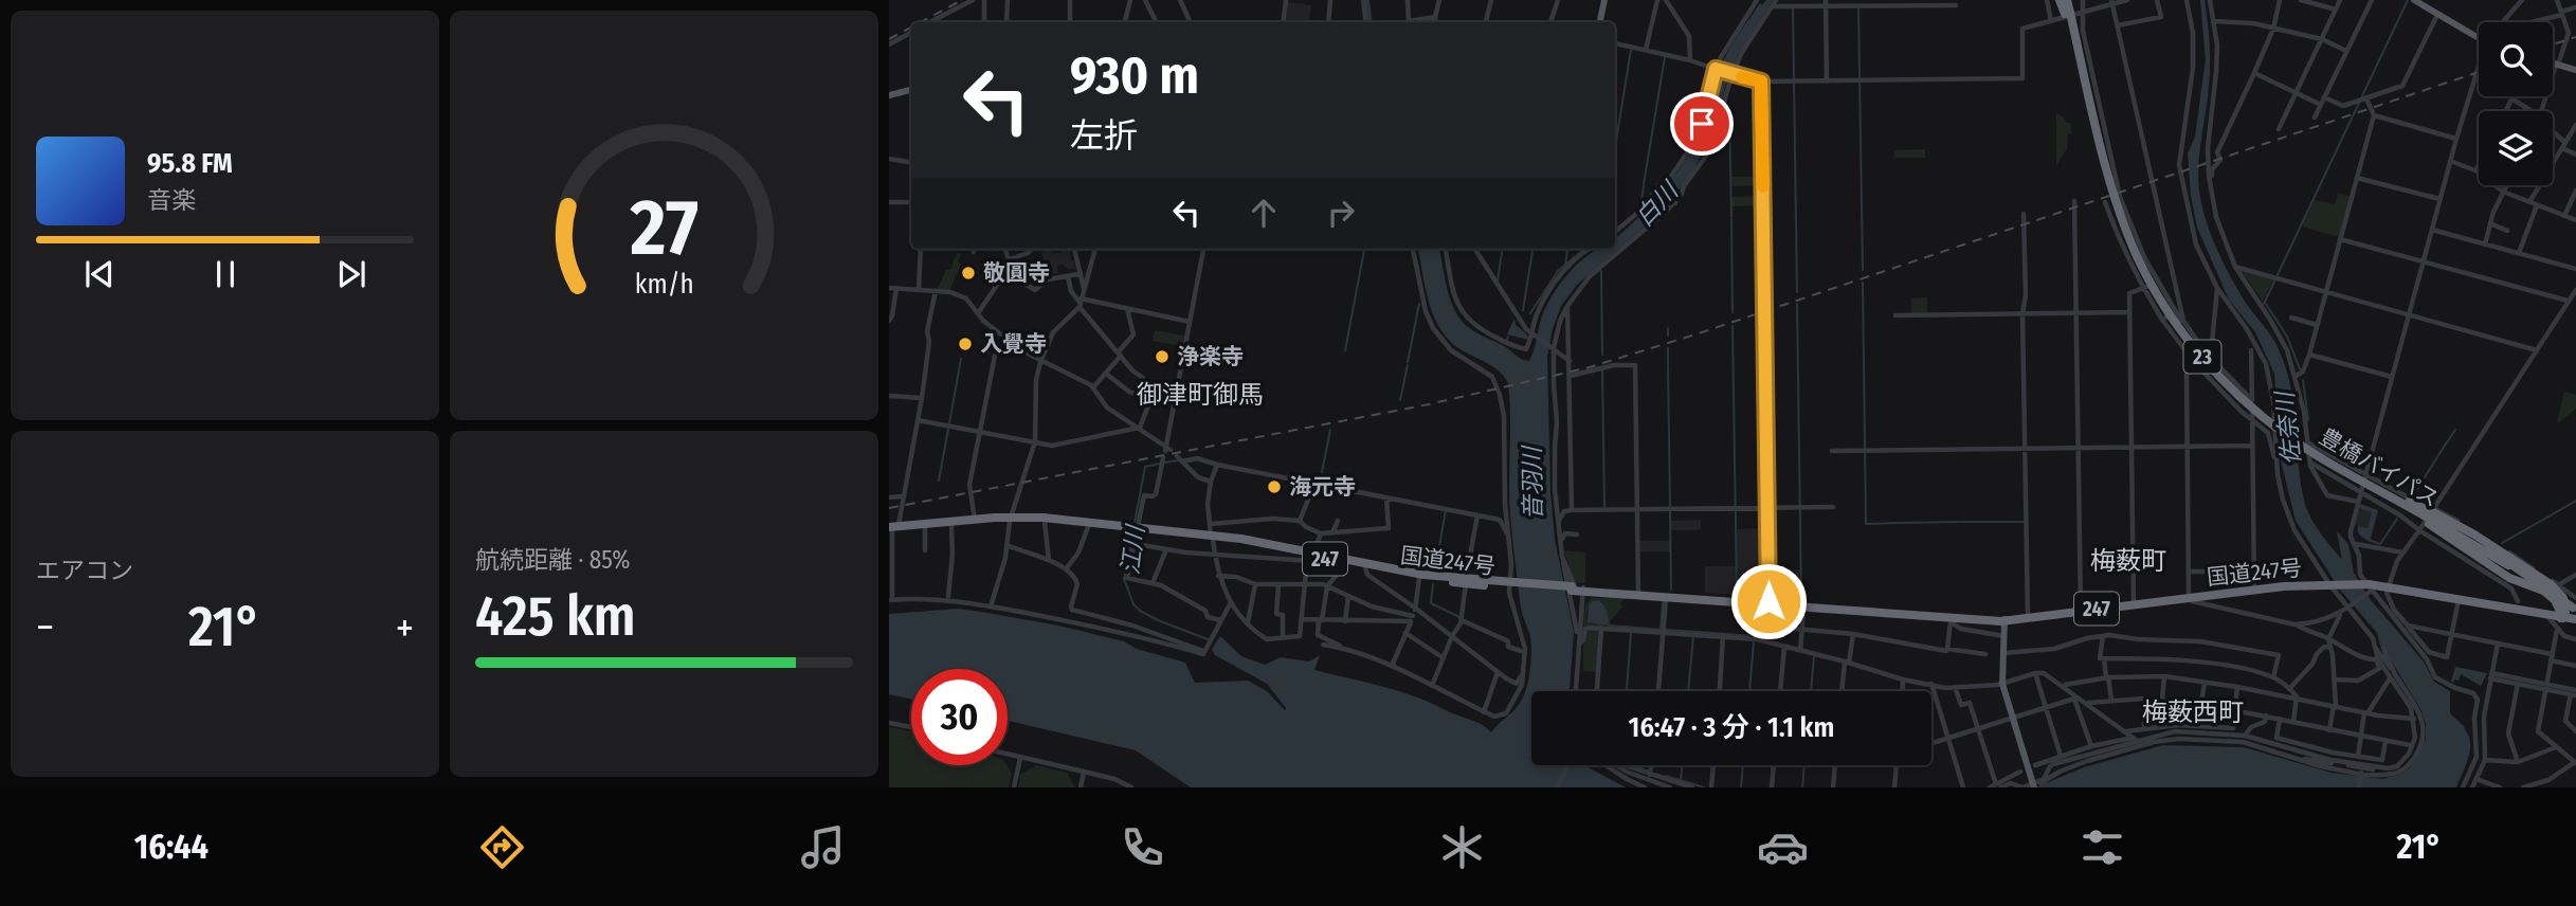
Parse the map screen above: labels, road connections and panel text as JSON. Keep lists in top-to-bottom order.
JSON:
{
  "streets": {
    "highway": [
      "23",
      "豊橋バイパス",
      "247",
      "国道247号"
    ]
  },
  "districts": ["御津町御馬", "梅薮町", "梅薮西町"],
  "water": [
    "白川",
    "佐奈川",
    "音羽川",
    "江川"
  ],
  "places": [
    "敬圓寺",
    "入覺寺",
    "浄楽寺",
    "海元寺"
  ],
  "page": {
    "turn": ["930 m", "左折"],
    "song": ["95.8 FM", "音楽"],
    "tile": [
      "エアコン",
      ["航続距離 · 85%", "425 km"]
    ],
    "heat": ["−", "21°", "+"],
    "limit": "30",
    "trip": "16:47 · 3 分 · 1.1 km",
    "tabs": ["16:44", "21°"],
    "gauge": ["27", "km/h"]
  }
}
